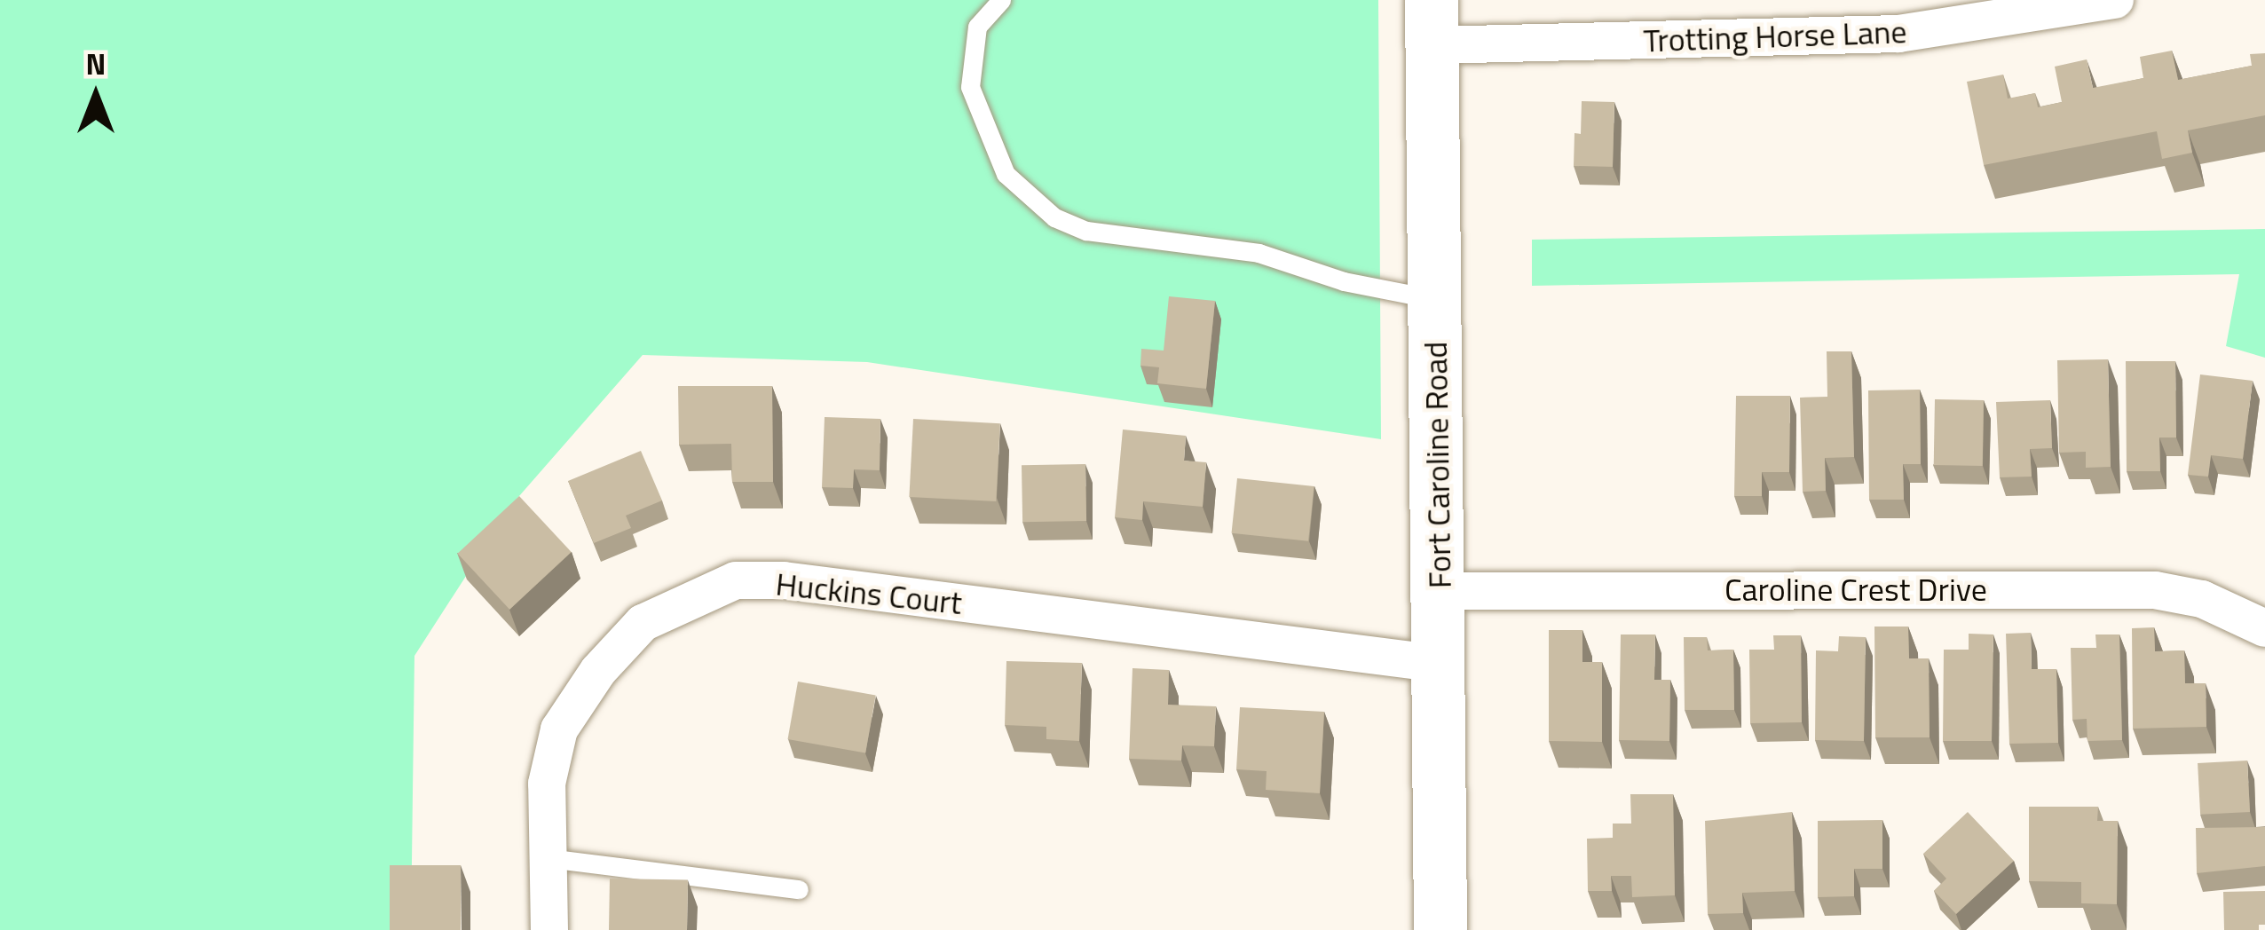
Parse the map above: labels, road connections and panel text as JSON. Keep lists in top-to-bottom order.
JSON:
{
  "streets": {
    "street": [
      "Trotting Horse Lane",
      "Fort Caroline Road",
      "Caroline Crest Drive",
      "Huckins Court"
    ]
  },
  "crossings": [
    ["Trotting Horse Lane", "Fort Caroline Road"],
    ["Fort Caroline Road", "Caroline Crest Drive"],
    ["Fort Caroline Road", "Huckins Court"]
  ],
  "north": "top"
}
